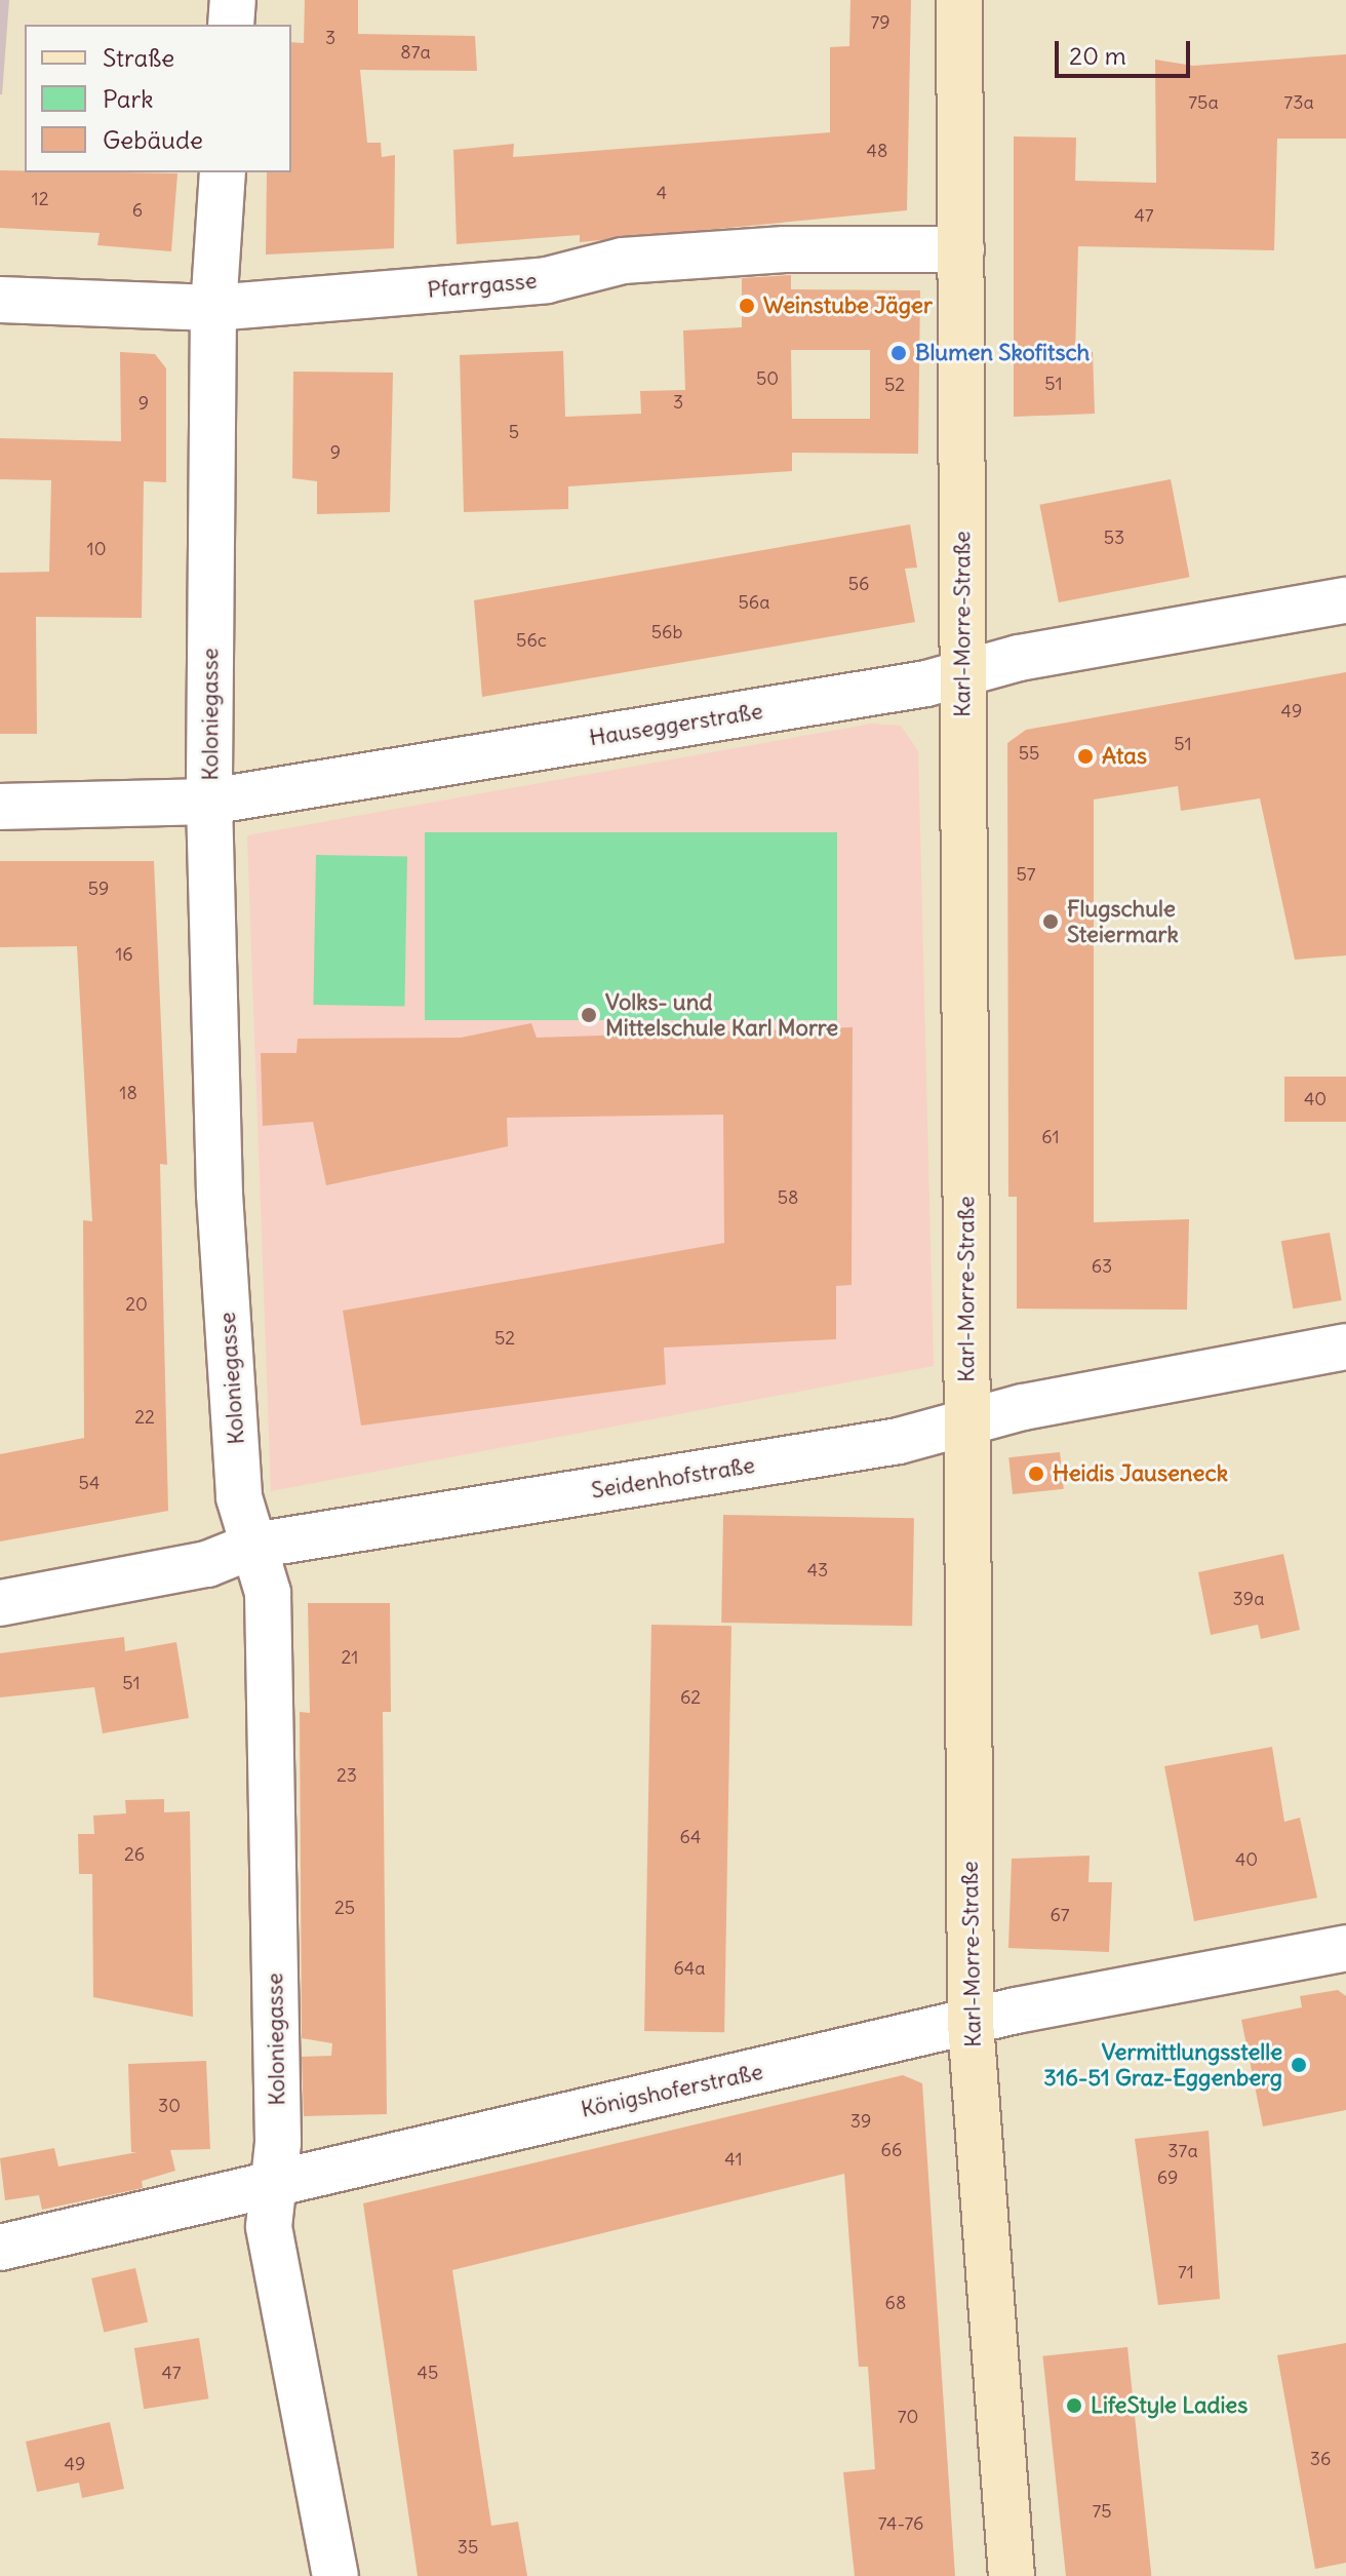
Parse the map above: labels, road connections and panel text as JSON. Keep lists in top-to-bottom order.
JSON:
{
  "streets": {
    "main road": ["Karl-Morre-Straße"],
    "street": [
      "Pfarrgasse",
      "Koloniegasse",
      "Hauseggerstraße",
      "Seidenhofstraße",
      "Königshoferstraße"
    ]
  },
  "crossings": [
    ["Pfarrgasse", "Karl-Morre-Straße"],
    ["Pfarrgasse", "Koloniegasse"],
    ["Karl-Morre-Straße", "Hauseggerstraße"],
    ["Karl-Morre-Straße", "Seidenhofstraße"],
    ["Karl-Morre-Straße", "Königshoferstraße"],
    ["Koloniegasse", "Hauseggerstraße"],
    ["Koloniegasse", "Seidenhofstraße"],
    ["Koloniegasse", "Königshoferstraße"]
  ],
  "places": [
    "Weinstube Jäger",
    "Blumen Skofitsch",
    "Atas",
    "Flugschule Steiermark",
    "Volks- und Mittelschule Karl Morre",
    "Heidis Jauseneck",
    "Vermittlungsstelle 316-51 Graz-Eggenberg",
    "LifeStyle Ladies"
  ],
  "house_numbers": [
    "79",
    "3",
    "87a",
    "75a",
    "73a",
    "48",
    "4",
    "12",
    "6",
    "47",
    "50",
    "51",
    "52",
    "3",
    "9",
    "5",
    "9",
    "53",
    "10",
    "56",
    "56a",
    "56b",
    "56c",
    "49",
    "51",
    "55",
    "57",
    "59",
    "16",
    "18",
    "40",
    "61",
    "58",
    "63",
    "20",
    "52",
    "22",
    "54",
    "43",
    "39a",
    "21",
    "51",
    "62",
    "23",
    "64",
    "26",
    "40",
    "25",
    "67",
    "64a",
    "30",
    "39",
    "66",
    "37a",
    "41",
    "69",
    "71",
    "68",
    "47",
    "45",
    "70",
    "36",
    "49",
    "75",
    "74-76",
    "35"
  ],
  "legend": ["Straße", "Park", "Gebäude"],
  "scale_bar": "20 m"
}
